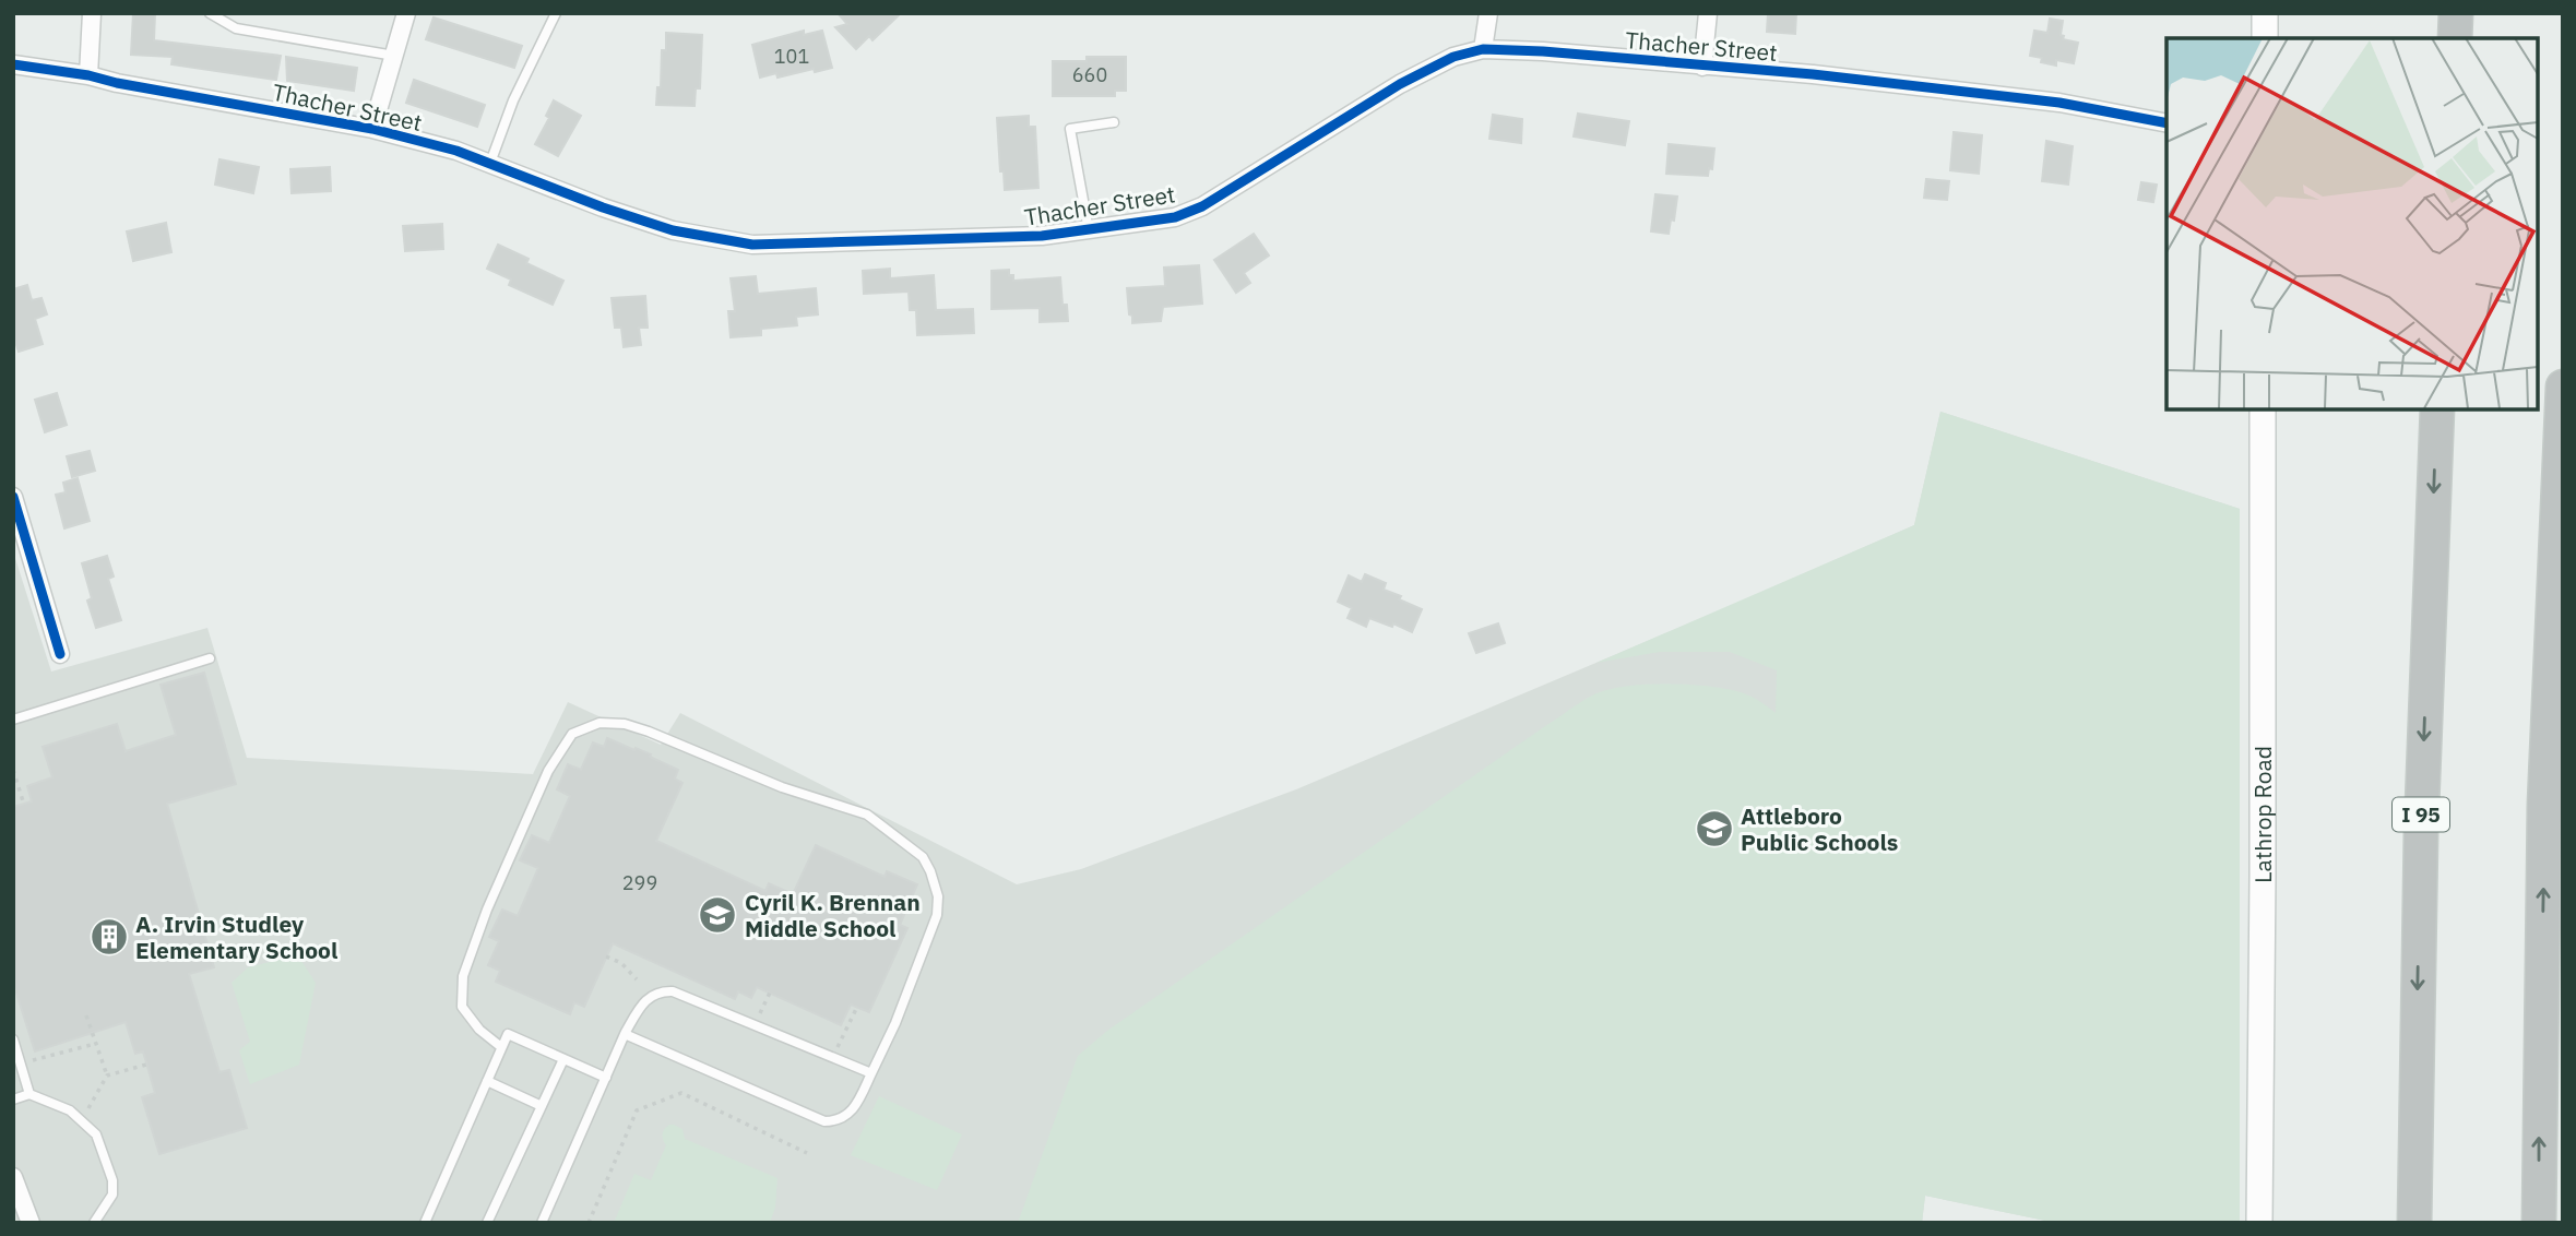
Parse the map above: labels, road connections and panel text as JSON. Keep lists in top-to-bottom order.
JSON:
{
  "streets": {
    "highway": ["I 95"],
    "main road": ["Lathrop Road"],
    "street": ["Thacher Street"]
  },
  "places": {
    "school or university": ["Attleboro Public Schools", "Cyril K. Brennan Middle School"],
    "building": ["A. Irvin Studley Elementary School"]
  },
  "house_numbers": ["101", "660", "299"]
}
